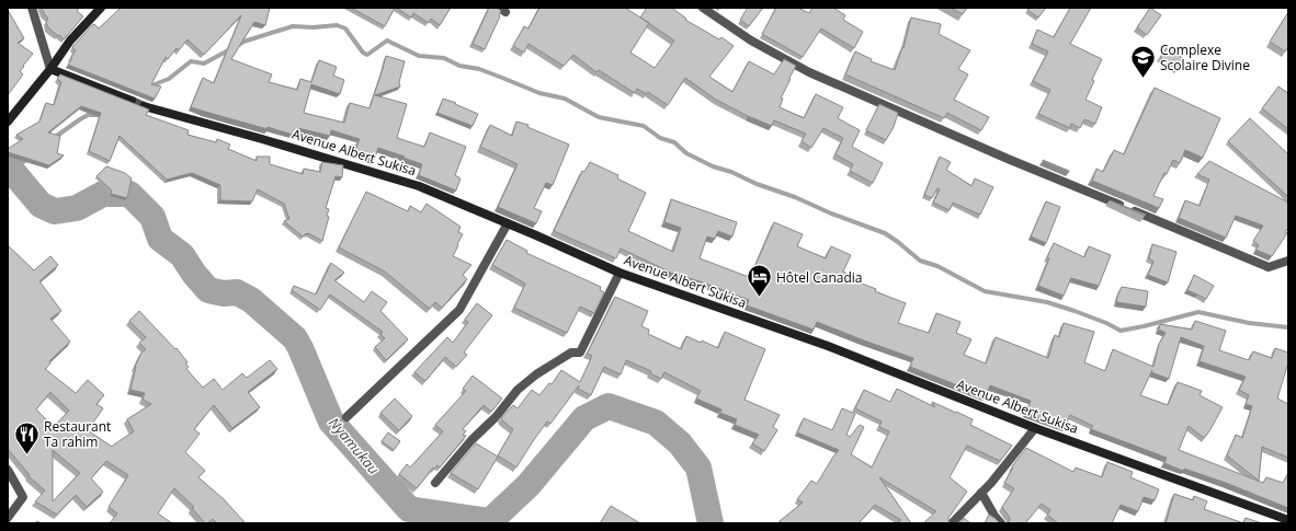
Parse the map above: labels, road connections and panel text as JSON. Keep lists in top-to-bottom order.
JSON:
{
  "streets": {
    "street": ["Avenue Albert Sukisa"]
  },
  "water": ["Nyamukau"],
  "places": {
    "school or university": ["Complexe Scolaire Divine"],
    "hotel": ["Hôtel Canadia"],
    "restaurant": ["Restaurant Ta rahim"]
  }
}
